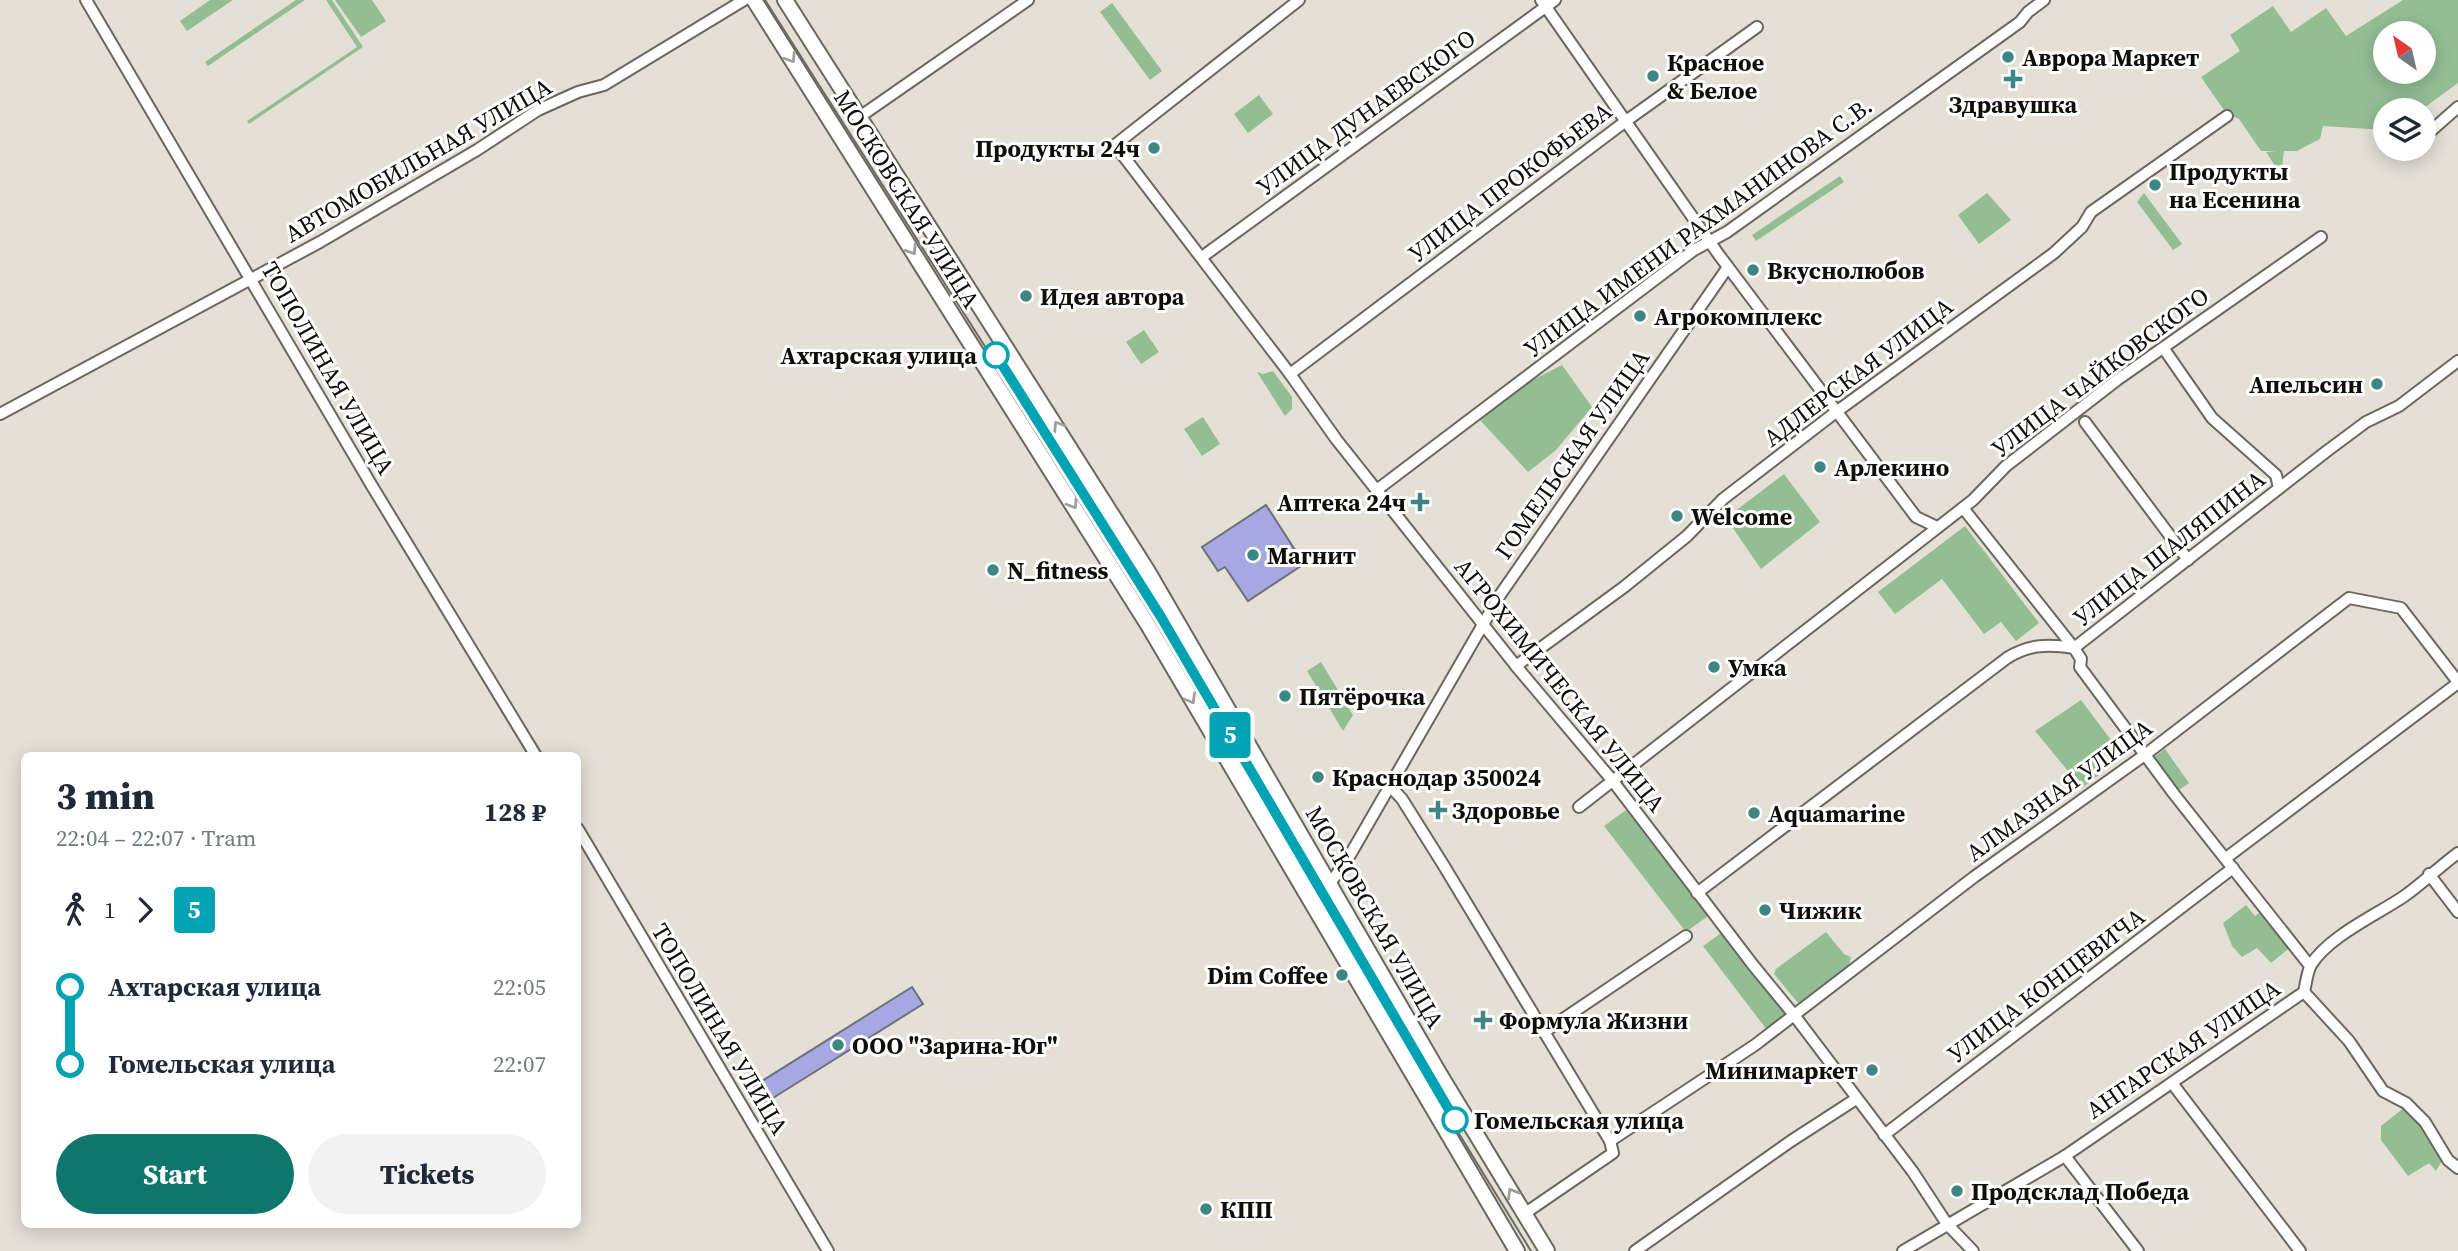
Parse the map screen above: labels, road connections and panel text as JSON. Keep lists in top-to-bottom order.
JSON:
{
  "streets": {
    "street": [
      "УЛИЦА ДУНАЕВСКОГО",
      "АВТОМОБИЛЬНАЯ УЛИЦА",
      "УЛИЦА ПРОКОФЬЕВА",
      "МОСКОВСКАЯ УЛИЦА",
      "УЛИЦА ИМЕНИ РАХМАНИНОВА С.В.",
      "ТОПОЛИНАЯ УЛИЦА",
      "АДЛЕРСКАЯ УЛИЦА",
      "УЛИЦА ЧАЙКОВСКОГО",
      "ГОМЕЛЬСКАЯ УЛИЦА",
      "УЛИЦА ШАЛЯПИНА",
      "АГРОХИМИЧЕСКАЯ УЛИЦА",
      "АЛМАЗНАЯ УЛИЦА",
      "УЛИЦА КОНЦЕВИЧА",
      "АНГАРСКАЯ УЛИЦА"
    ]
  },
  "crossings": [
    ["УЛИЦА ДУНАЕВСКОГО", "АГРОХИМИЧЕСКАЯ УЛИЦА"],
    ["АВТОМОБИЛЬНАЯ УЛИЦА", "ТОПОЛИНАЯ УЛИЦА"],
    ["УЛИЦА ПРОКОФЬЕВА", "АГРОХИМИЧЕСКАЯ УЛИЦА"],
    ["МОСКОВСКАЯ УЛИЦА", "ГОМЕЛЬСКАЯ УЛИЦА"],
    ["УЛИЦА ИМЕНИ РАХМАНИНОВА С.В.", "АГРОХИМИЧЕСКАЯ УЛИЦА"],
    ["АДЛЕРСКАЯ УЛИЦА", "АГРОХИМИЧЕСКАЯ УЛИЦА"],
    ["УЛИЦА ЧАЙКОВСКОГО", "АГРОХИМИЧЕСКАЯ УЛИЦА"],
    ["ГОМЕЛЬСКАЯ УЛИЦА", "АГРОХИМИЧЕСКАЯ УЛИЦА"],
    ["УЛИЦА ШАЛЯПИНА", "АГРОХИМИЧЕСКАЯ УЛИЦА"],
    ["АГРОХИМИЧЕСКАЯ УЛИЦА", "АЛМАЗНАЯ УЛИЦА"],
    ["АГРОХИМИЧЕСКАЯ УЛИЦА", "УЛИЦА КОНЦЕВИЧА"],
    ["АГРОХИМИЧЕСКАЯ УЛИЦА", "АНГАРСКАЯ УЛИЦА"]
  ],
  "places": {
    "other": [
      "Аврора Маркет",
      "Красное & Белое",
      "Продукты 24ч",
      "Продукты на Есенина",
      "Вкуснолюбов",
      "Идея автора",
      "Агрокомплекс",
      "Ахтарская улица",
      "Апельсин",
      "Арлекино",
      "Welcome",
      "Магнит",
      "N_fitness",
      "Умка",
      "Пятёрочка",
      "Краснодар 350024",
      "Aquamarine",
      "Чижик",
      "Dim Coffee",
      "ООО \"Зарина-Юг\"",
      "Минимаркет",
      "Гомельская улица",
      "Продсклад Победа",
      "КПП"
    ],
    "health": [
      "Здравушка",
      "Аптека 24ч",
      "Здоровье",
      "Формула Жизни"
    ]
  },
  "lines": ["tram line 5"],
  "north": "top left",
  "page": {
    "on_map": "5",
    "heading": ["3 min", "22:04 – 22:07 · Tram", "128 ₽"],
    "legs": ["1", "5"],
    "list": [
      {
        "name": "Ахтарская улица",
        "value": "22:05"
      },
      {
        "name": "Гомельская улица",
        "value": "22:07"
      }
    ],
    "buttons": ["Start", "Tickets"]
  }
}
